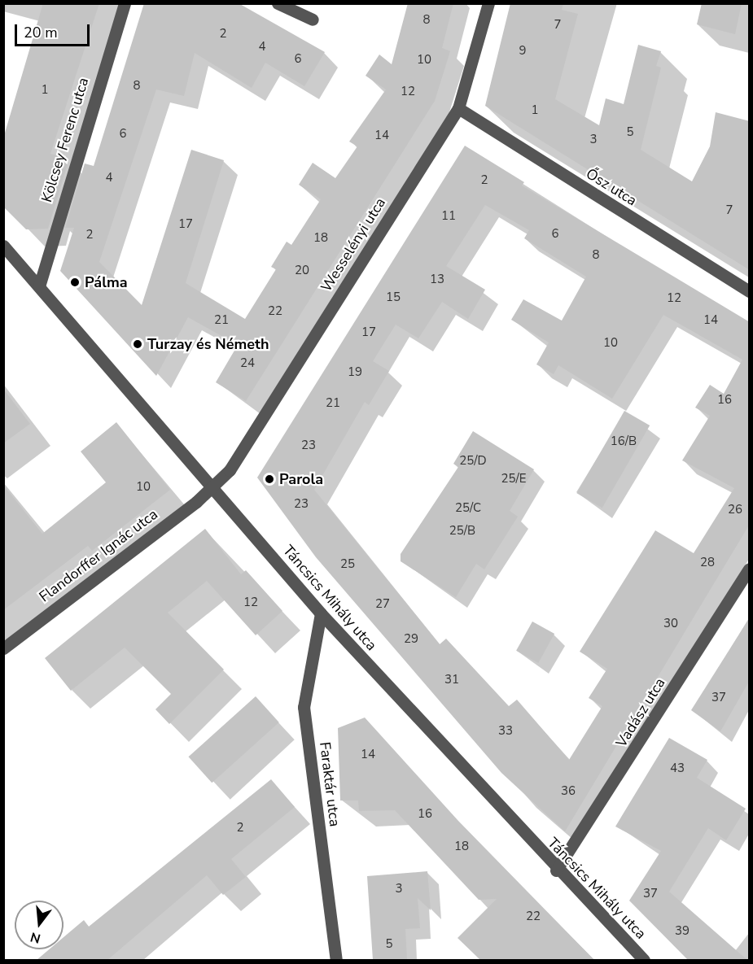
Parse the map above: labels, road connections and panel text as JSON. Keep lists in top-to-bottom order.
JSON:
{
  "streets": {
    "street": [
      "Kölcsey Ferenc utca",
      "Ősz utca",
      "Wesselényi utca",
      "Flandorffer Ignác utca",
      "Táncsics Mihály utca",
      "Vadász utca",
      "Faraktár utca"
    ]
  },
  "crossings": [
    ["Kölcsey Ferenc utca", "Táncsics Mihály utca"],
    ["Ősz utca", "Wesselényi utca"],
    ["Wesselényi utca", "Flandorffer Ignác utca"],
    ["Wesselényi utca", "Táncsics Mihály utca"],
    ["Flandorffer Ignác utca", "Táncsics Mihály utca"],
    ["Táncsics Mihály utca", "Vadász utca"],
    ["Táncsics Mihály utca", "Faraktár utca"]
  ],
  "places": ["Pálma", "Turzay és Németh", "Parola"],
  "house_numbers": [
    "8",
    "7",
    "2",
    "4",
    "9",
    "6",
    "10",
    "8",
    "1",
    "12",
    "1",
    "5",
    "6",
    "14",
    "3",
    "4",
    "2",
    "7",
    "11",
    "17",
    "6",
    "2",
    "18",
    "8",
    "20",
    "13",
    "15",
    "12",
    "22",
    "21",
    "14",
    "17",
    "10",
    "24",
    "19",
    "16",
    "21",
    "16/B",
    "23",
    "25/D",
    "25/E",
    "10",
    "23",
    "25/C",
    "26",
    "25/B",
    "28",
    "25",
    "12",
    "27",
    "30",
    "29",
    "31",
    "37",
    "33",
    "14",
    "43",
    "36",
    "16",
    "2",
    "18",
    "3",
    "37",
    "22",
    "39",
    "5"
  ],
  "scale_bar": "20 m",
  "north": "bottom"
}
